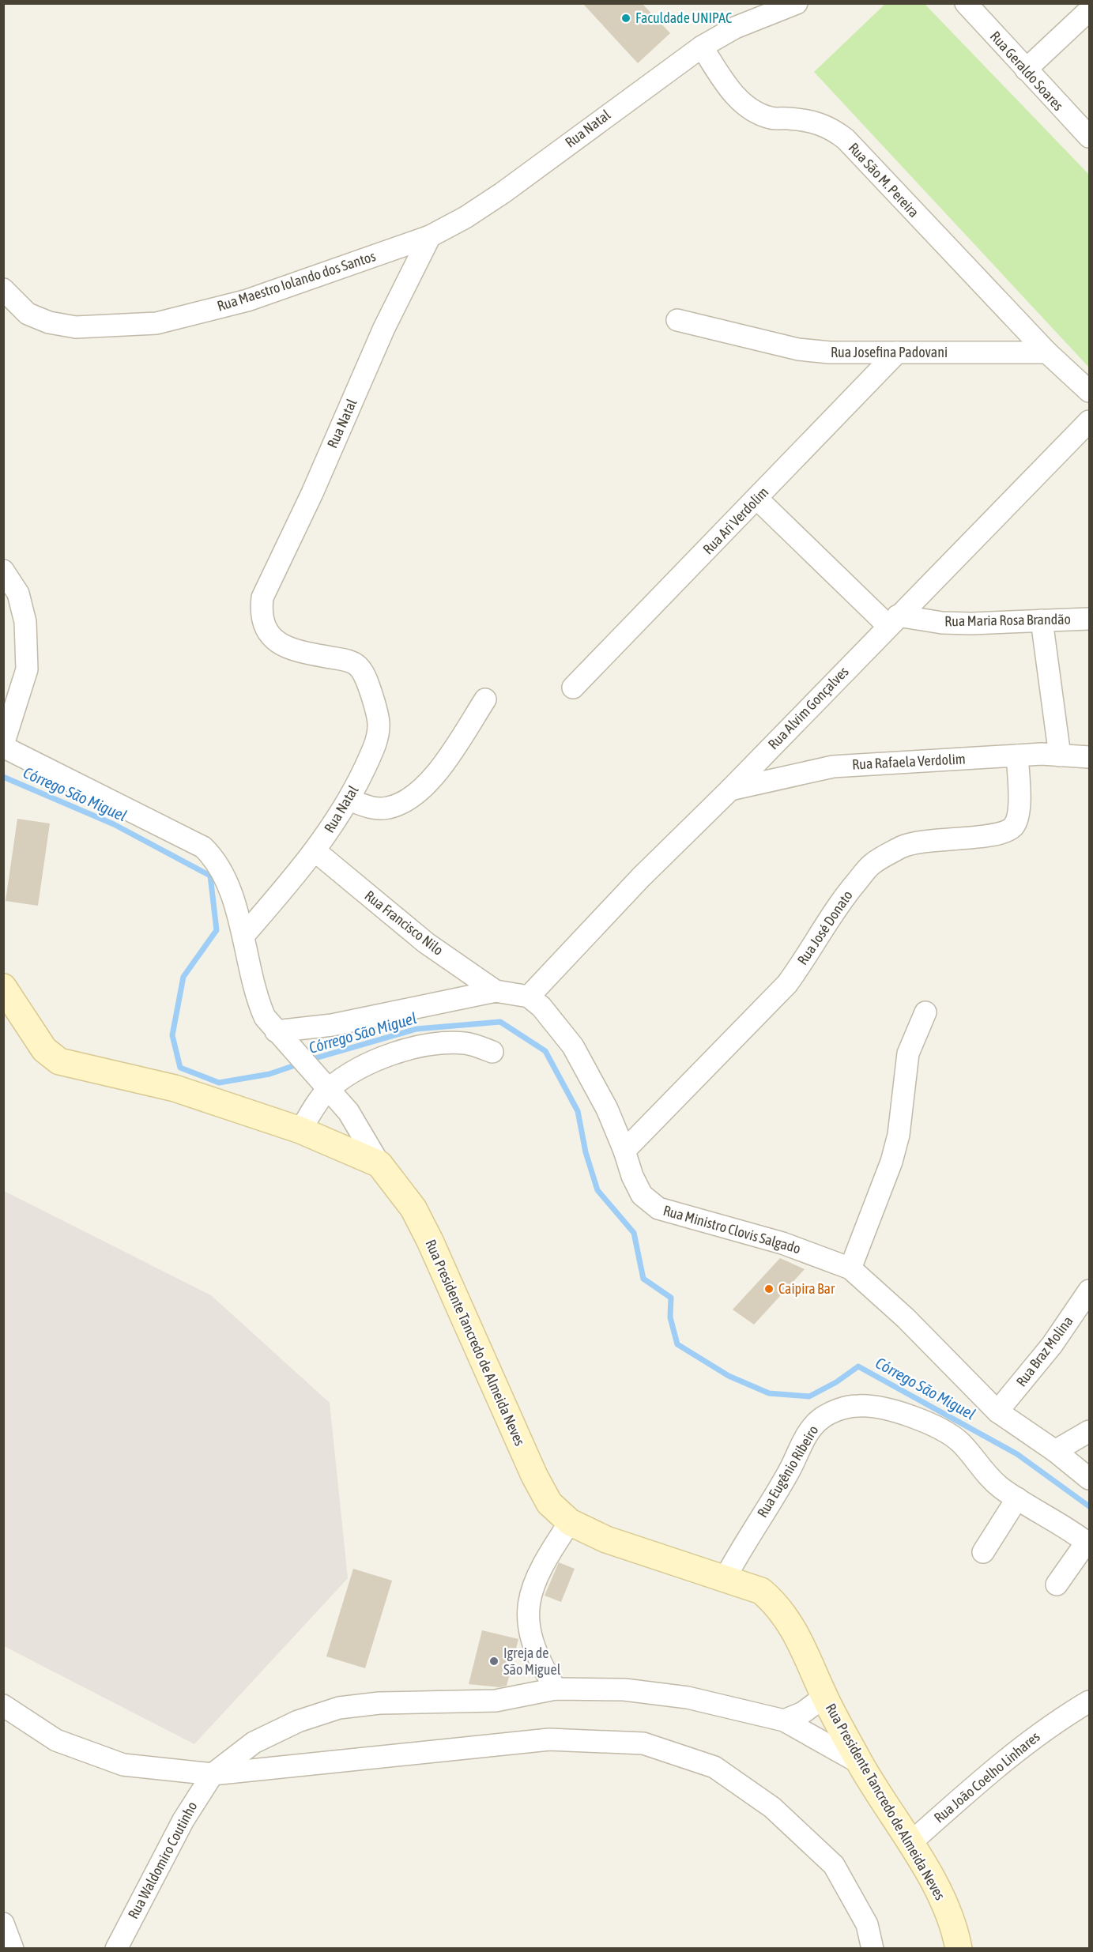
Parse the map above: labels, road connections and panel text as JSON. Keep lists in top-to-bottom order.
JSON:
{
  "streets": {
    "main road": ["Rua Presidente Tancredo de Almeida Neves"],
    "street": [
      "Rua Geraldo Soares",
      "Rua Natal",
      "Rua São M. Pereira",
      "Rua Maestro Iolando dos Santos",
      "Rua Josefina Padovani",
      "Rua Ari Verdolim",
      "Rua Maria Rosa Brandão",
      "Rua Alvim Gonçalves",
      "Rua Rafaela Verdolim",
      "Rua Francisco Nilo",
      "Rua José Donato",
      "Rua Ministro Clovis Salgado",
      "Rua Braz Molina",
      "Rua Eugênio Ribeiro",
      "Rua João Coelho Linhares",
      "Rua Waldomiro Coutinho"
    ]
  },
  "crossings": [
    ["Rua Natal", "Rua São M. Pereira"],
    ["Rua Natal", "Rua Maestro Iolando dos Santos"],
    ["Rua Natal", "Rua Francisco Nilo"],
    ["Rua São M. Pereira", "Rua Josefina Padovani"],
    ["Rua Josefina Padovani", "Rua Ari Verdolim"],
    ["Rua Maria Rosa Brandão", "Rua Alvim Gonçalves"],
    ["Rua Alvim Gonçalves", "Rua Rafaela Verdolim"],
    ["Rua Alvim Gonçalves", "Rua Ministro Clovis Salgado"],
    ["Rua Rafaela Verdolim", "Rua José Donato"],
    ["Rua José Donato", "Rua Ministro Clovis Salgado"],
    ["Rua Ministro Clovis Salgado", "Rua Braz Molina"],
    ["Rua Presidente Tancredo de Almeida Neves", "Rua Eugênio Ribeiro"],
    ["Rua Presidente Tancredo de Almeida Neves", "Rua João Coelho Linhares"],
    ["Rua Presidente Tancredo de Almeida Neves", "Rua Waldomiro Coutinho"]
  ],
  "water": ["Córrego São Miguel"],
  "places": ["Faculdade UNIPAC", "Caipira Bar", "Igreja de São Miguel"]
}
